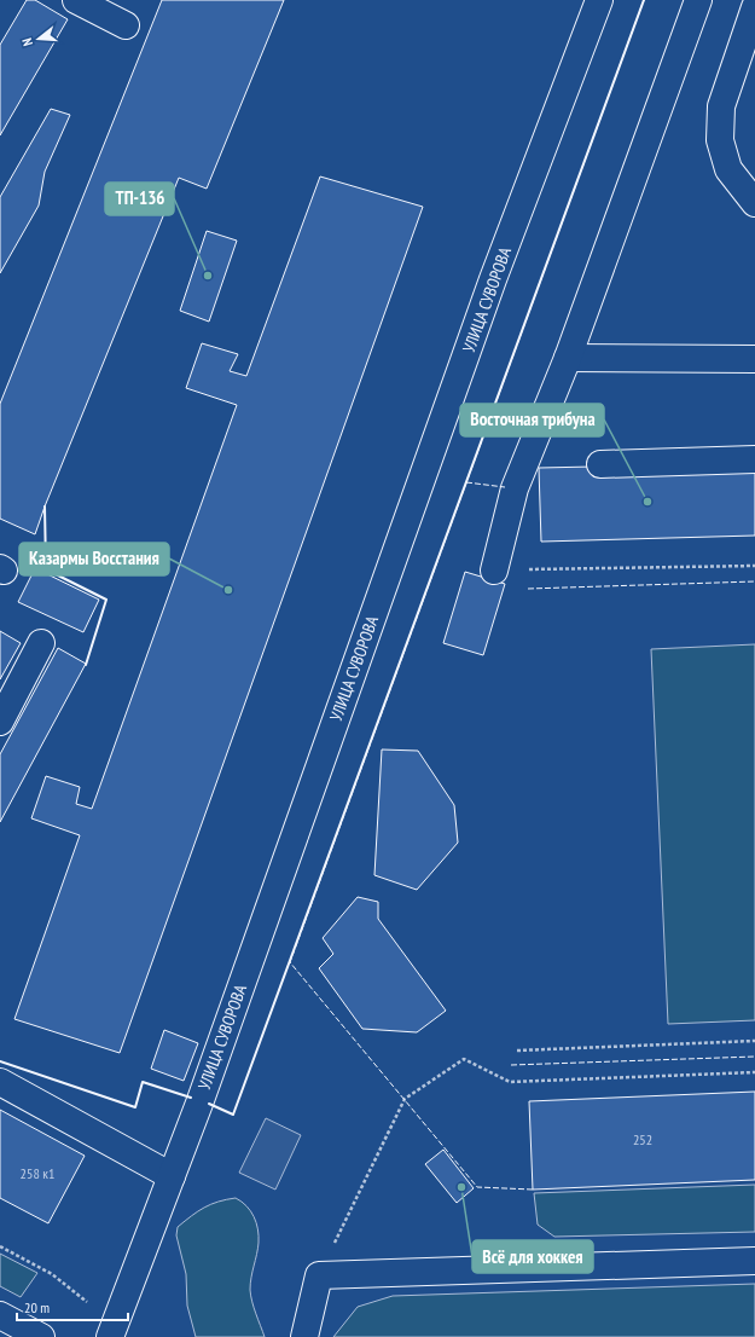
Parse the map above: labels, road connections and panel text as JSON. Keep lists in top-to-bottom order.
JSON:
{
  "streets": {
    "street": ["УЛИЦА СУВОРОВА"]
  },
  "places": [
    "ТП-136",
    "Восточная трибуна",
    "Казармы Восстания",
    "Всё для хоккея"
  ],
  "house_numbers": ["252", "258 к1"],
  "scale_bar": "20 m",
  "north": "left"
}
